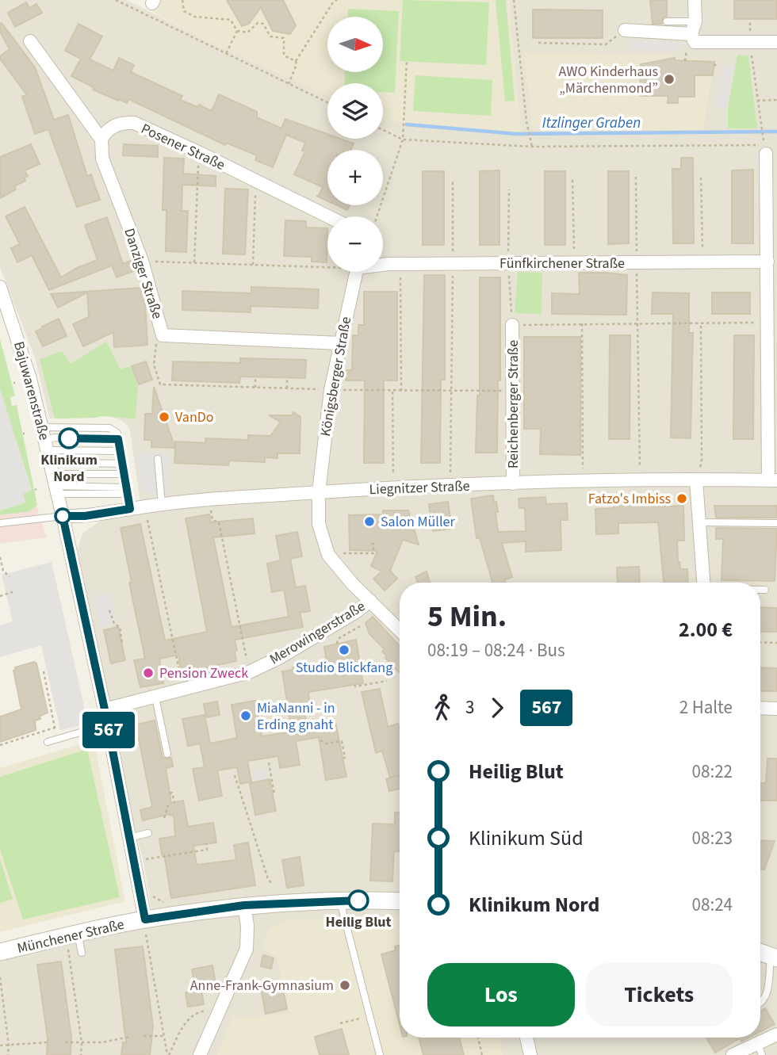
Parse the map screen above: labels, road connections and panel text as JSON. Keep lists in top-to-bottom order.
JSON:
{
  "streets": {
    "street": [
      "Posener Straße",
      "Fünfkirchener Straße",
      "Danziger Straße",
      "Königsberger Straße",
      "Bajuwarenstraße",
      "Reichenberger Straße",
      "Liegnitzer Straße",
      "Merowingerstraße",
      "Münchener Straße"
    ]
  },
  "crossings": [
    ["Posener Straße", "Danziger Straße"],
    ["Danziger Straße", "Königsberger Straße"],
    ["Königsberger Straße", "Liegnitzer Straße"],
    ["Königsberger Straße", "Merowingerstraße"],
    ["Bajuwarenstraße", "Liegnitzer Straße"],
    ["Bajuwarenstraße", "Merowingerstraße"],
    ["Bajuwarenstraße", "Münchener Straße"],
    ["Reichenberger Straße", "Liegnitzer Straße"]
  ],
  "water": ["Itzlinger Graben"],
  "places": [
    "AWO Kinderhaus „Märchenmond”",
    "VanDo",
    "Klinikum Nord",
    "Fatzo's Imbiss",
    "Salon Müller",
    "Studio Blickfang",
    "Pension Zweck",
    "MiaNanni - in Erding gnaht",
    "Heilig Blut",
    "Anne-Frank-Gymnasium"
  ],
  "lines": ["bus line 567"],
  "north": "right",
  "page": {
    "on_map": "567",
    "map_buttons": ["+", "−"],
    "heading": ["5 Min.", "08:19 – 08:24 · Bus", "2.00 €"],
    "legs": ["3", "567", "2 Halte"],
    "list": [
      {
        "name": "Heilig Blut",
        "value": "08:22"
      },
      {
        "name": "Klinikum Süd",
        "value": "08:23"
      },
      {
        "name": "Klinikum Nord",
        "value": "08:24"
      }
    ],
    "buttons": ["Los", "Tickets"]
  }
}
